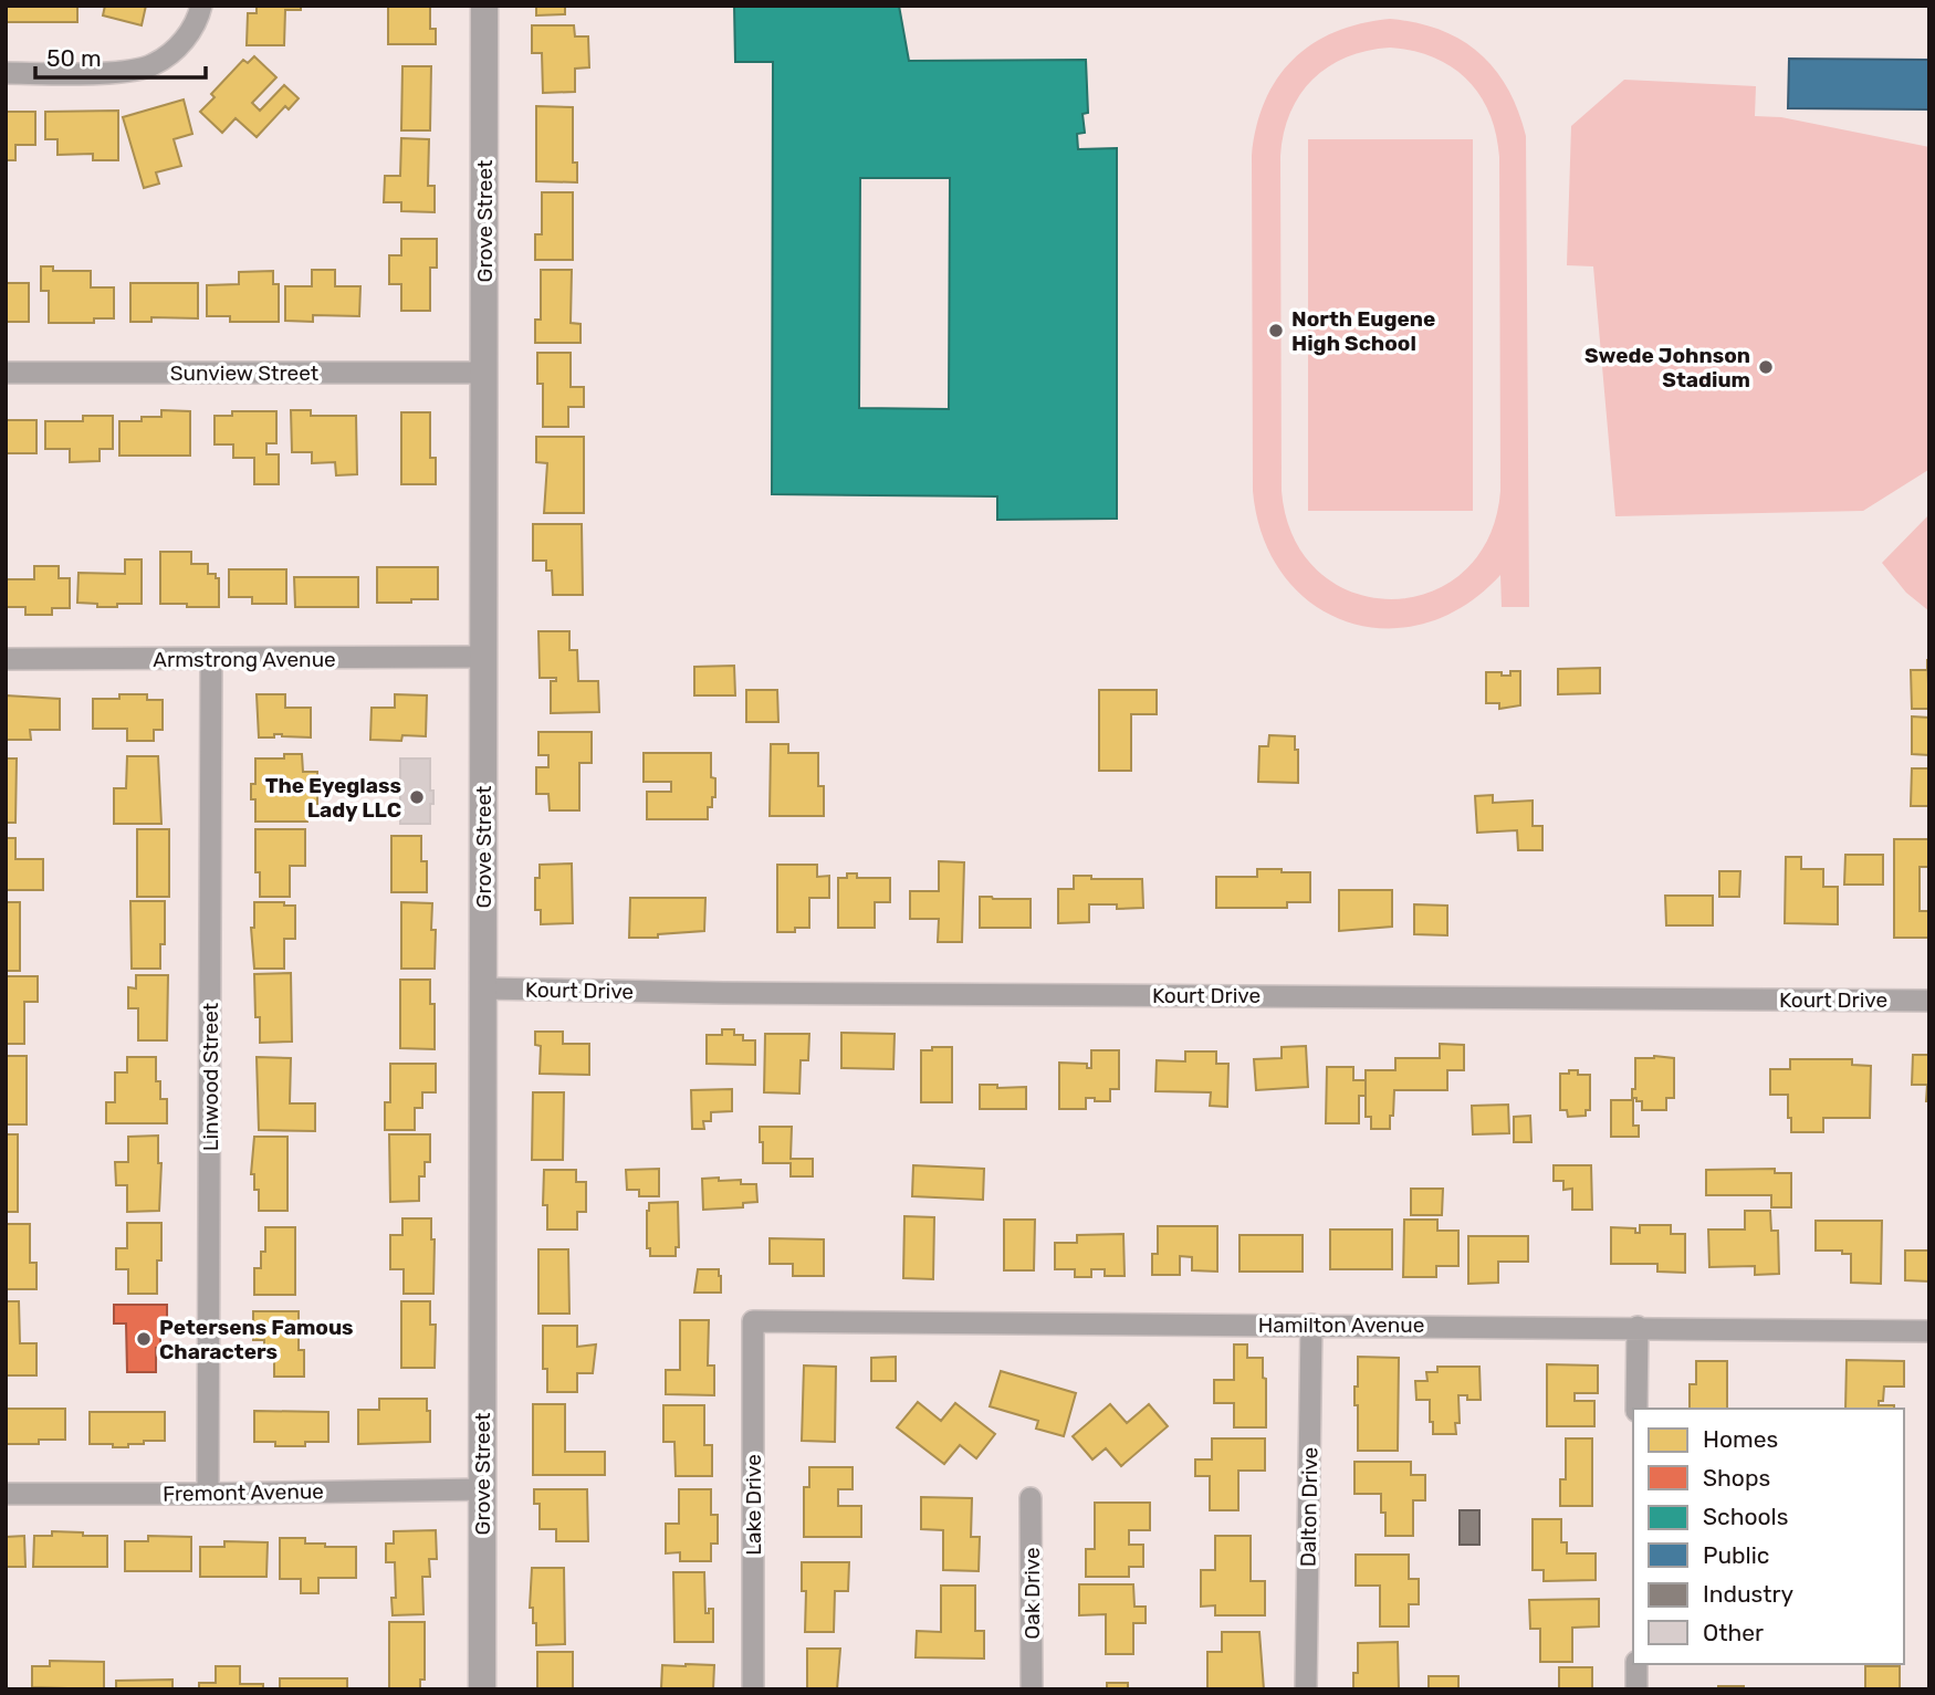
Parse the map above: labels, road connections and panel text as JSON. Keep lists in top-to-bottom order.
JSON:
{
  "streets": {
    "street": [
      "Grove Street",
      "Sunview Street",
      "Armstrong Avenue",
      "Kourt Drive",
      "Linwood Street",
      "Hamilton Avenue",
      "Fremont Avenue",
      "Lake Drive",
      "Dalton Drive",
      "Oak Drive"
    ]
  },
  "crossings": [
    ["Grove Street", "Sunview Street"],
    ["Grove Street", "Armstrong Avenue"],
    ["Grove Street", "Kourt Drive"],
    ["Grove Street", "Fremont Avenue"],
    ["Armstrong Avenue", "Linwood Street"],
    ["Linwood Street", "Fremont Avenue"],
    ["Hamilton Avenue", "Lake Drive"],
    ["Hamilton Avenue", "Dalton Drive"]
  ],
  "places": [
    "North Eugene High School",
    "Swede Johnson Stadium",
    "The Eyeglass Lady LLC",
    "Petersens Famous Characters"
  ],
  "legend": [
    "Homes",
    "Shops",
    "Schools",
    "Public",
    "Industry",
    "Other"
  ],
  "scale_bar": "50 m"
}
